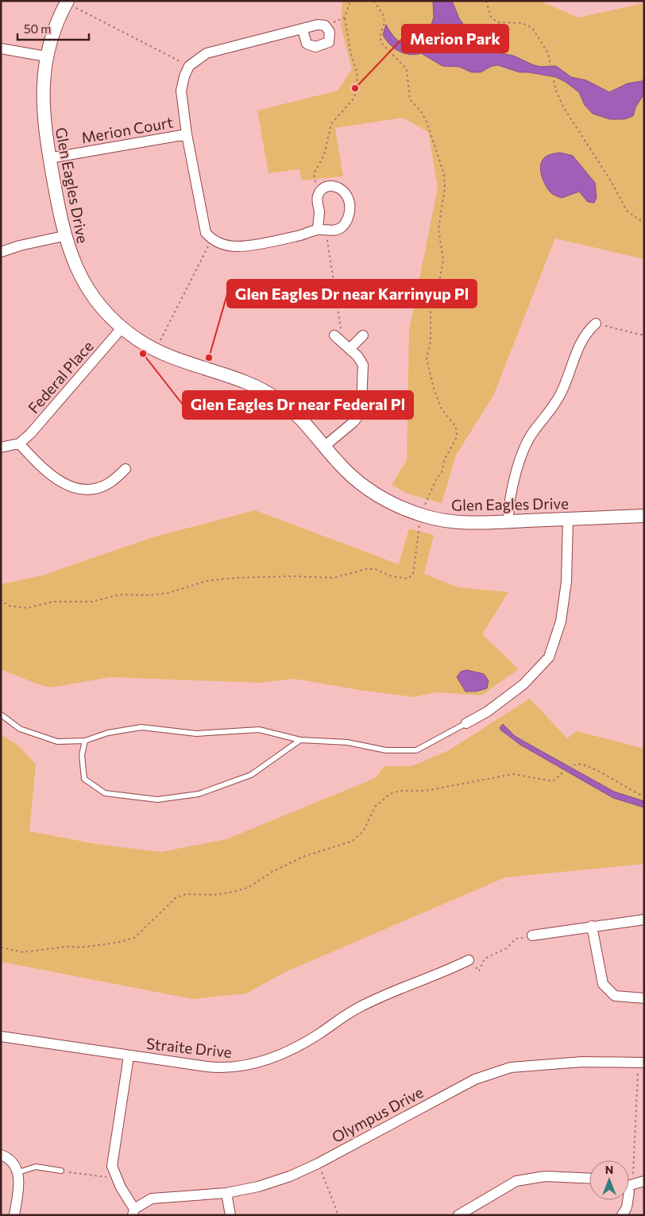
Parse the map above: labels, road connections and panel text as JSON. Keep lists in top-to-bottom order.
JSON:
{
  "streets": {
    "street": [
      "Merion Court",
      "Glen Eagles Drive",
      "Federal Place",
      "Straite Drive",
      "Olympus Drive"
    ]
  },
  "crossings": [
    ["Merion Court", "Glen Eagles Drive"],
    ["Glen Eagles Drive", "Federal Place"]
  ],
  "places": ["Merion Park", "Glen Eagles Dr near Federal Pl", "Glen Eagles Dr near Karrinyup Pl"],
  "scale_bar": "50 m",
  "north": "top"
}
